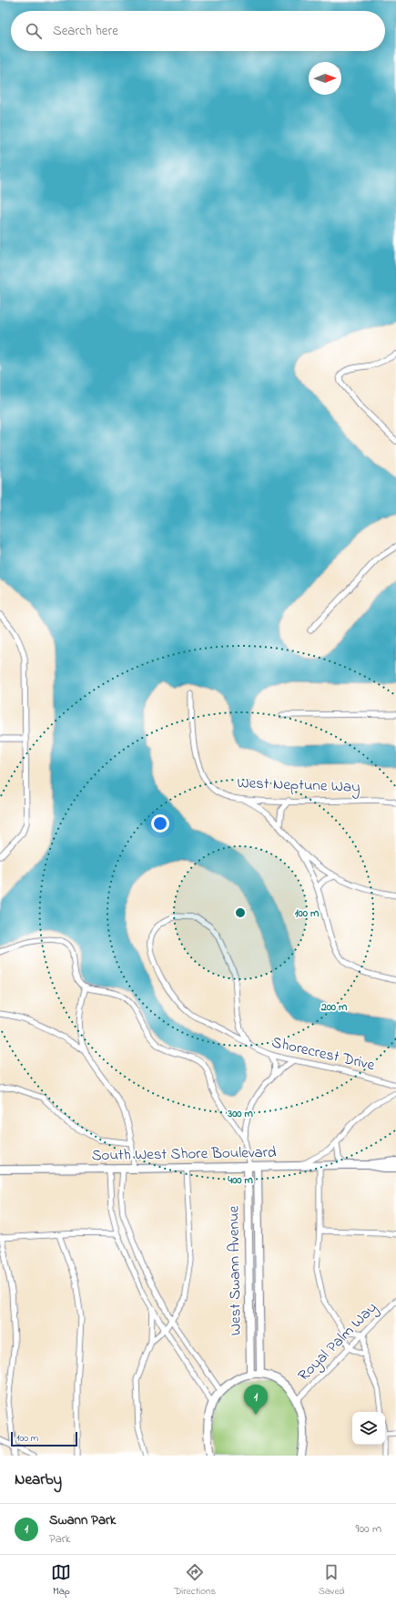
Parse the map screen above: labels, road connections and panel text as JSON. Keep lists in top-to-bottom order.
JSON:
{
  "streets": {
    "street": [
      "West Neptune Way",
      "Shorecrest Drive",
      "South West Shore Boulevard",
      "West Swann Avenue",
      "Royal Palm Way"
    ]
  },
  "crossings": [
    ["Shorecrest Drive", "West Swann Avenue"],
    ["South West Shore Boulevard", "West Swann Avenue"]
  ],
  "scale_bar": "100 m",
  "north": "right",
  "page": {
    "search": "Search here",
    "pins": "1",
    "scale": "100 m",
    "heading": "Nearby",
    "list": [
      {
        "mark": "1",
        "name": "Swann Park",
        "note": "Park",
        "value": "900 m"
      }
    ],
    "nav": ["Map", "Directions", "Saved"]
  },
  "rings": [
    "100 m",
    "200 m",
    "300 m",
    "400 m"
  ]
}
